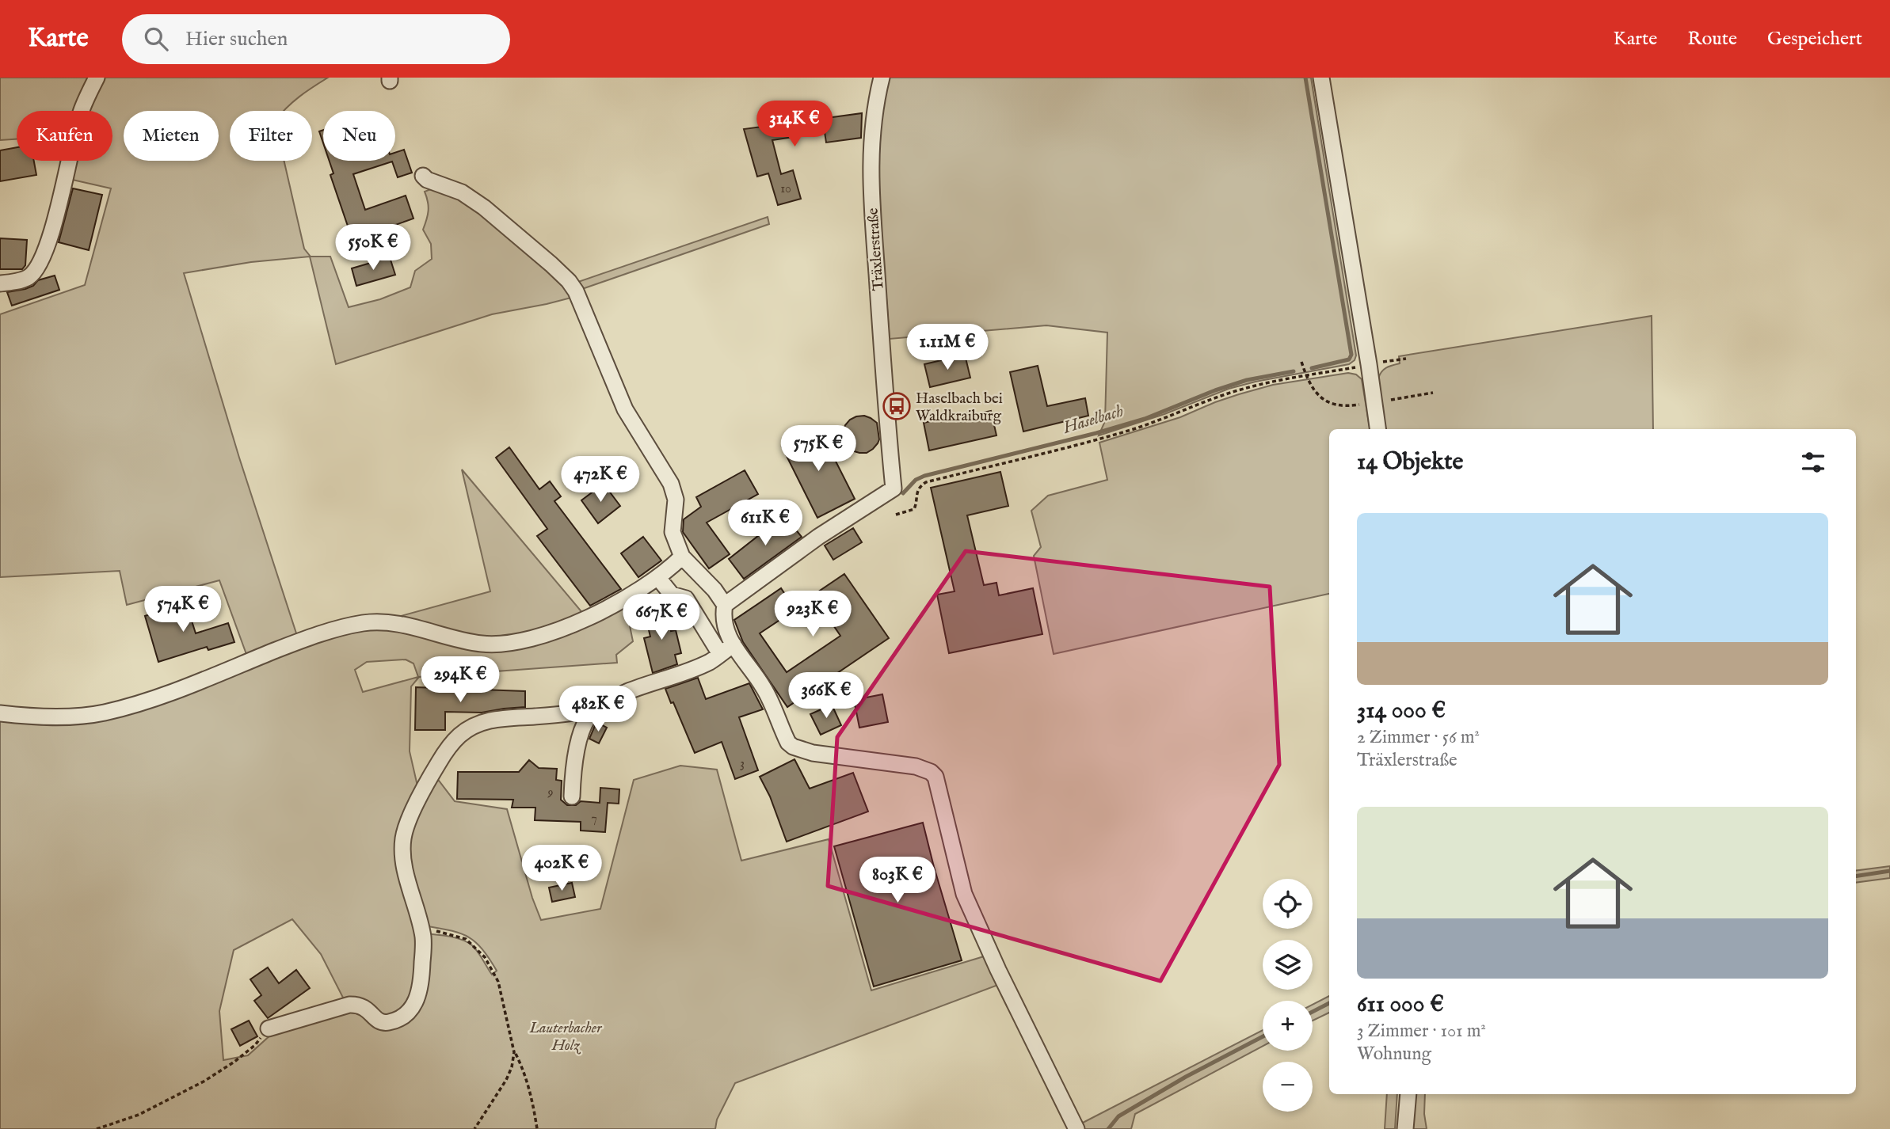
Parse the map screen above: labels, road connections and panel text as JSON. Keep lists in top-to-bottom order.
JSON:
{
  "streets": {
    "street": ["Träxlerstraße"]
  },
  "water": ["Haselbach"],
  "parks": ["Lauterbacher Holz"],
  "places": {
    "bus stop": ["Haselbach bei Waldkraiburg"]
  },
  "house_numbers": [
    "10",
    "3",
    "9",
    "7"
  ],
  "page": {
    "header": "Karte",
    "search": "Hier suchen",
    "nav": ["Karte", "Route", "Gespeichert"],
    "price": [
      "314K €",
      "550K €",
      "1.11M €",
      "575K €",
      "472K €",
      "611K €",
      "574K €",
      "923K €",
      "667K €",
      "294K €",
      "366K €",
      "482K €",
      "402K €",
      "803K €"
    ],
    "chip": [
      "Kaufen",
      "Mieten",
      "Filter",
      "Neu"
    ],
    "heading": "14 Objekte",
    "list": [
      {
        "name": "314 000 €",
        "note": "2 Zimmer · 56 m² · Träxlerstraße"
      },
      {
        "name": "611 000 €",
        "note": "3 Zimmer · 101 m² · Wohnung"
      }
    ],
    "map_buttons": ["+", "−"]
  }
}
